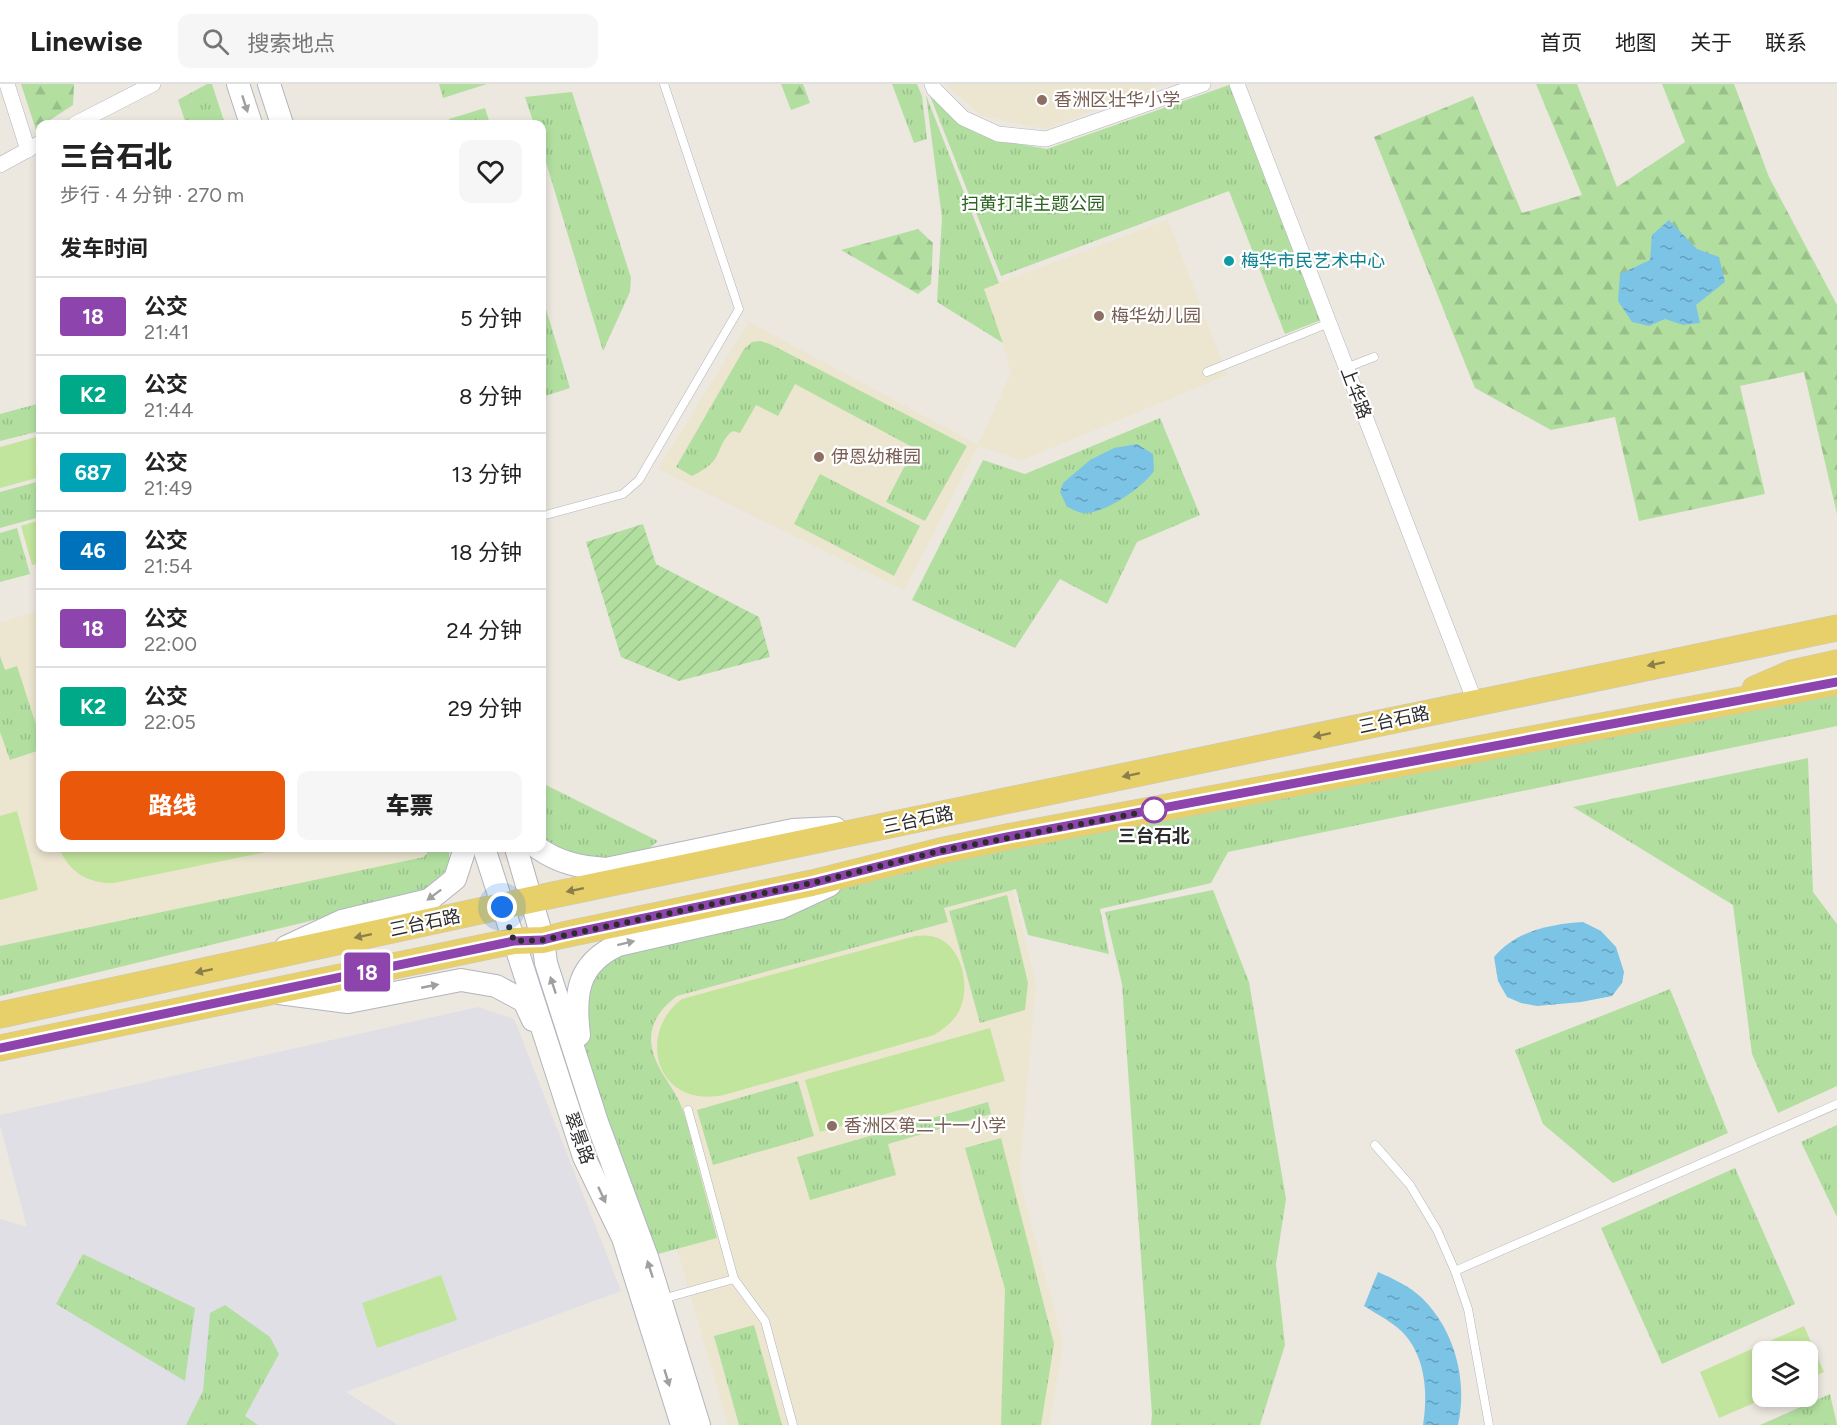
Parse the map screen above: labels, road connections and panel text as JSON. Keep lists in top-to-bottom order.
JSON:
{
  "streets": {
    "main road": ["三台石路", "翠景路"],
    "street": ["上华路"]
  },
  "crossings": [
    ["上华路", "三台石路"],
    ["三台石路", "翠景路"]
  ],
  "parks": ["扫黄打非主题公园"],
  "places": [
    "香洲区壮华小学",
    "梅华市民艺术中心",
    "梅华幼儿园",
    "伊恩幼稚园",
    "三台石北",
    "香洲区第二十一小学"
  ],
  "lines": ["bus line 18"],
  "page": {
    "header": "Linewise",
    "search": "搜索地点",
    "nav": [
      "首页",
      "地图",
      "关于",
      "联系"
    ],
    "on_map": "18",
    "heading": [
      ["三台石北", "步行 · 4 分钟 · 270 m"],
      "发车时间"
    ],
    "list": [
      {
        "mark": "18",
        "name": "公交",
        "note": "21:41",
        "value": "5 分钟"
      },
      {
        "mark": "K2",
        "name": "公交",
        "note": "21:44",
        "value": "8 分钟"
      },
      {
        "mark": "687",
        "name": "公交",
        "note": "21:49",
        "value": "13 分钟"
      },
      {
        "mark": "46",
        "name": "公交",
        "note": "21:54",
        "value": "18 分钟"
      },
      {
        "mark": "18",
        "name": "公交",
        "note": "22:00",
        "value": "24 分钟"
      },
      {
        "mark": "K2",
        "name": "公交",
        "note": "22:05",
        "value": "29 分钟"
      }
    ],
    "buttons": ["路线", "车票"]
  }
}
